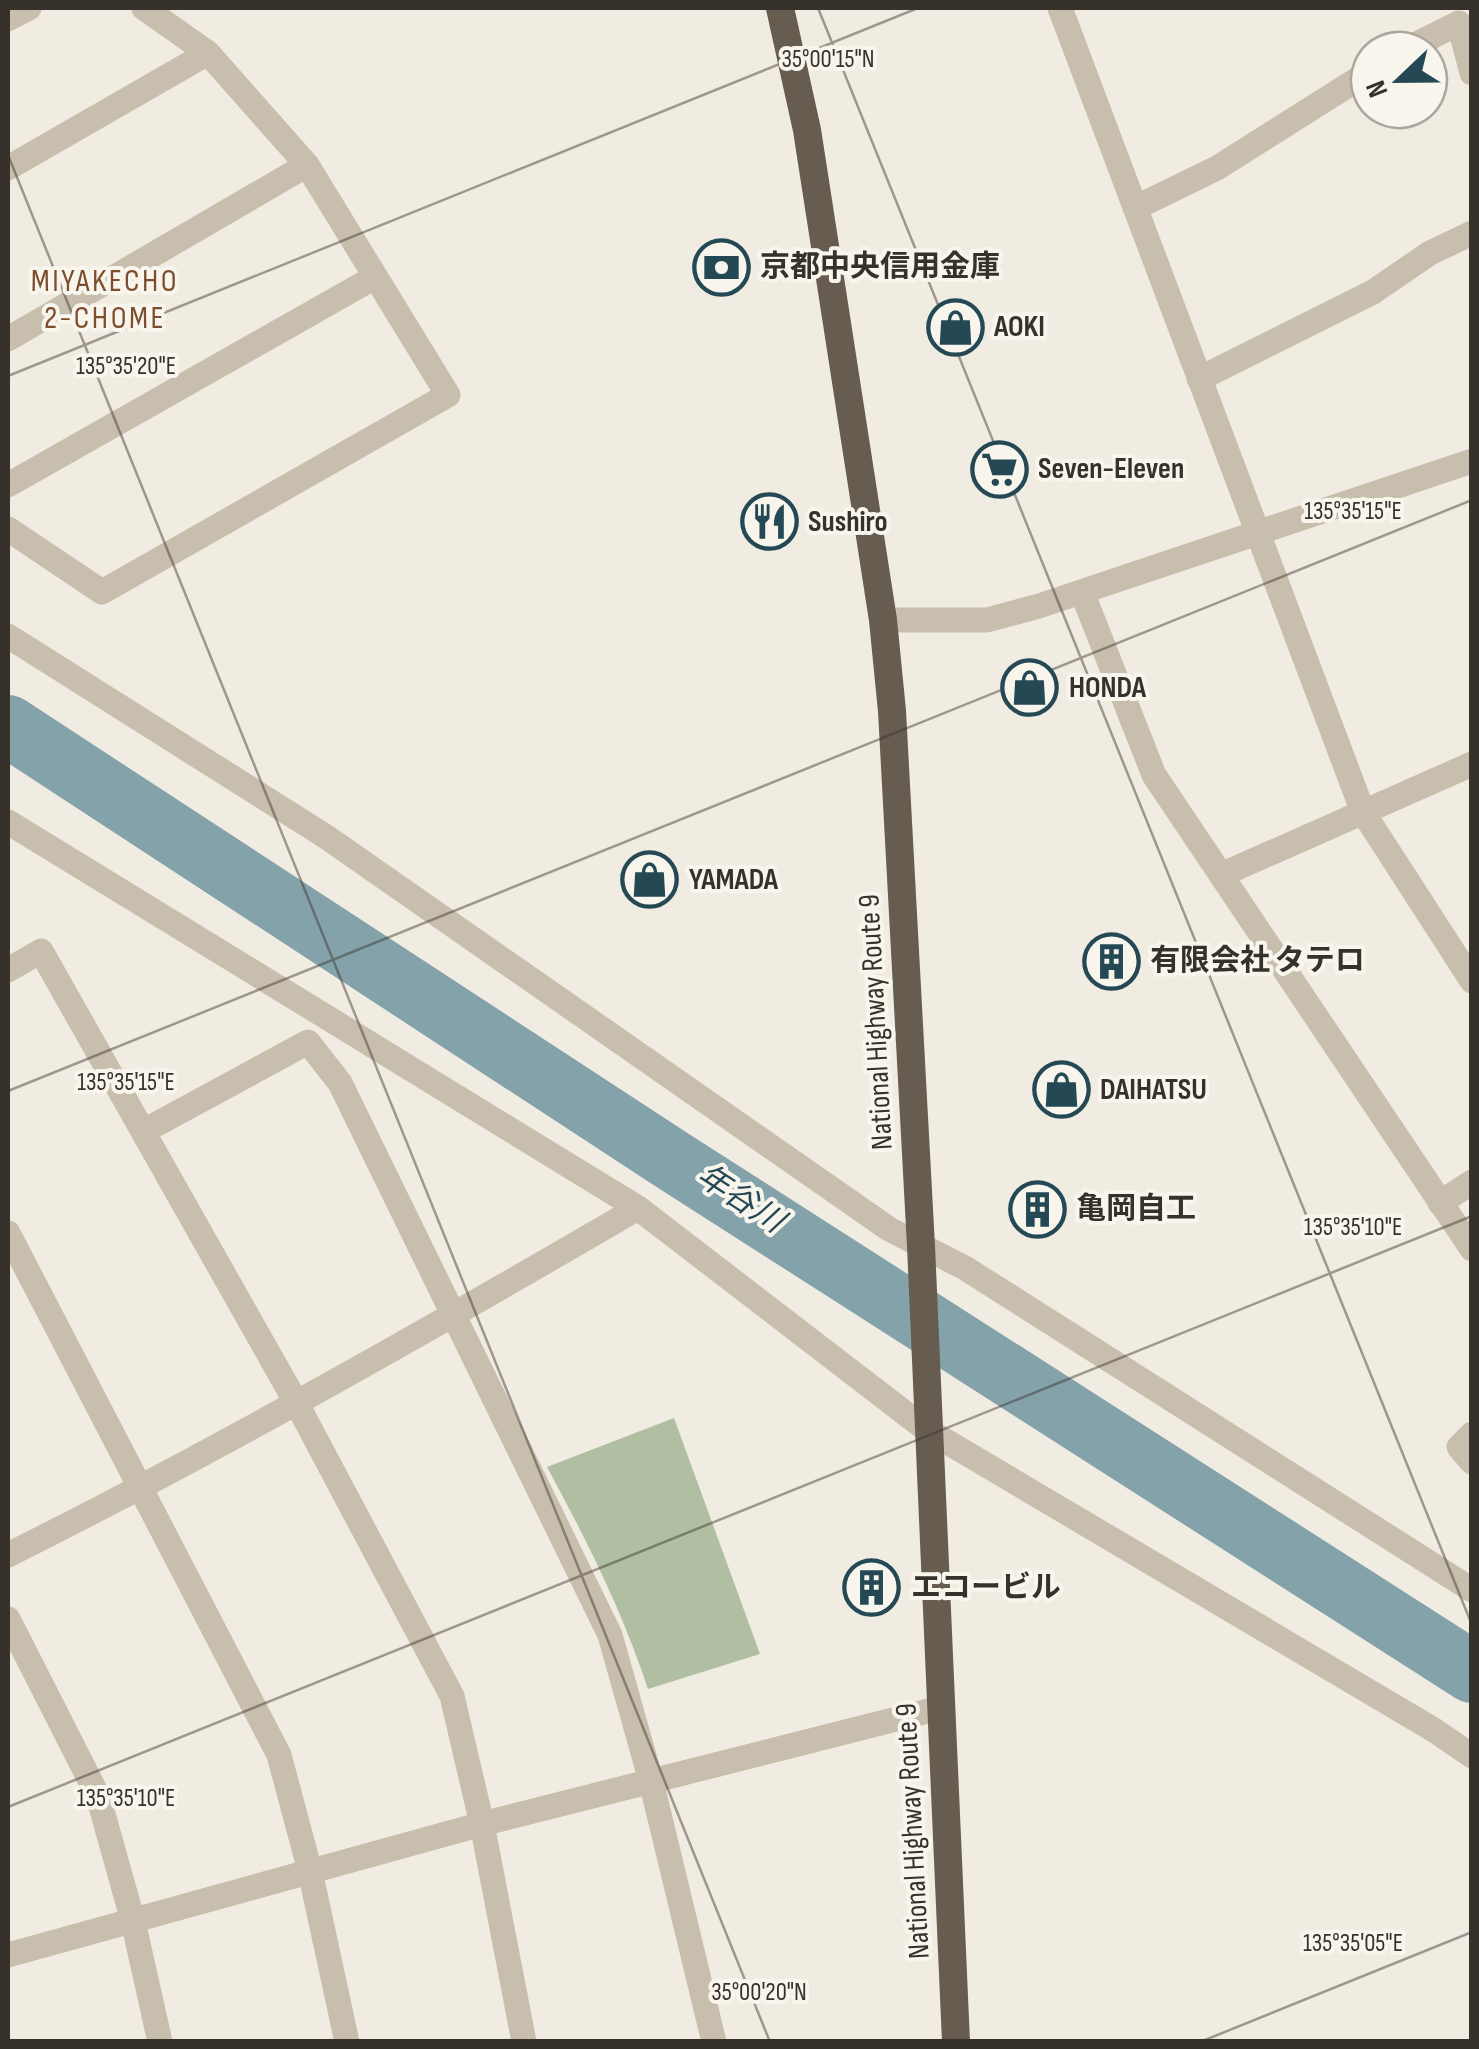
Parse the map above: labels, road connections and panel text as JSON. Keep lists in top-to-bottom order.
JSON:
{
  "streets": {
    "highway": ["National Highway Route 9"]
  },
  "districts": ["MIYAKECHO 2-CHOME"],
  "water": ["年谷川"],
  "places": {
    "bank": ["京都中央信用金庫"],
    "shop": [
      "AOKI",
      "HONDA",
      "YAMADA",
      "DAIHATSU"
    ],
    "supermarket": ["Seven-Eleven"],
    "restaurant": ["Sushiro"],
    "building": ["有限会社 タテロ", "亀岡自工", "エコービル"]
  },
  "north": "left",
  "coordinates": [
    "35°00'15\"N",
    "135°35'20\"E",
    "135°35'15\"E",
    "135°35'10\"E",
    "135°35'05\"E",
    "35°00'20\"N"
  ]
}
